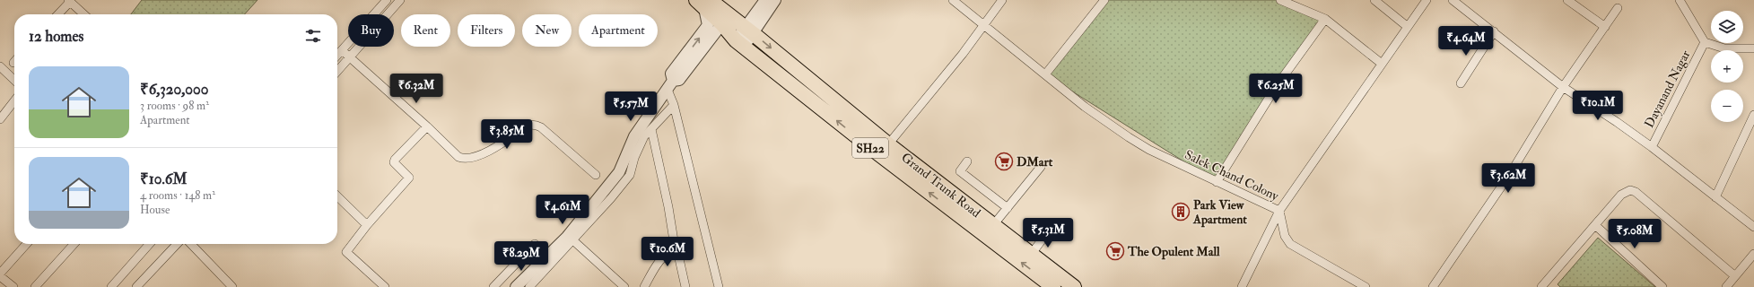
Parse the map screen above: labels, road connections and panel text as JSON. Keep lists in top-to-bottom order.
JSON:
{
  "streets": {
    "highway": ["SH22", "Grand Trunk Road"],
    "street": ["Dayanand Nagar", "Salek Chand Colony"]
  },
  "places": {
    "supermarket": ["DMart", "The Opulent Mall"],
    "building": ["Park View Apartment"]
  },
  "page": {
    "map_buttons": ["+", "−"],
    "chip": [
      "Buy",
      "Rent",
      "Filters",
      "New",
      "Apartment"
    ],
    "heading": "12 homes",
    "price": [
      "₹4.64M",
      "₹6.32M",
      "₹6.25M",
      "₹10.1M",
      "₹5.57M",
      "₹3.85M",
      "₹3.62M",
      "₹4.61M",
      "₹5.31M",
      "₹5.08M",
      "₹10.6M",
      "₹8.29M"
    ],
    "list": [
      {
        "name": "₹6,320,000",
        "note": "3 rooms · 98 m² · Apartment"
      },
      {
        "name": "₹10.6M",
        "note": "4 rooms · 148 m² · House"
      }
    ]
  }
}
